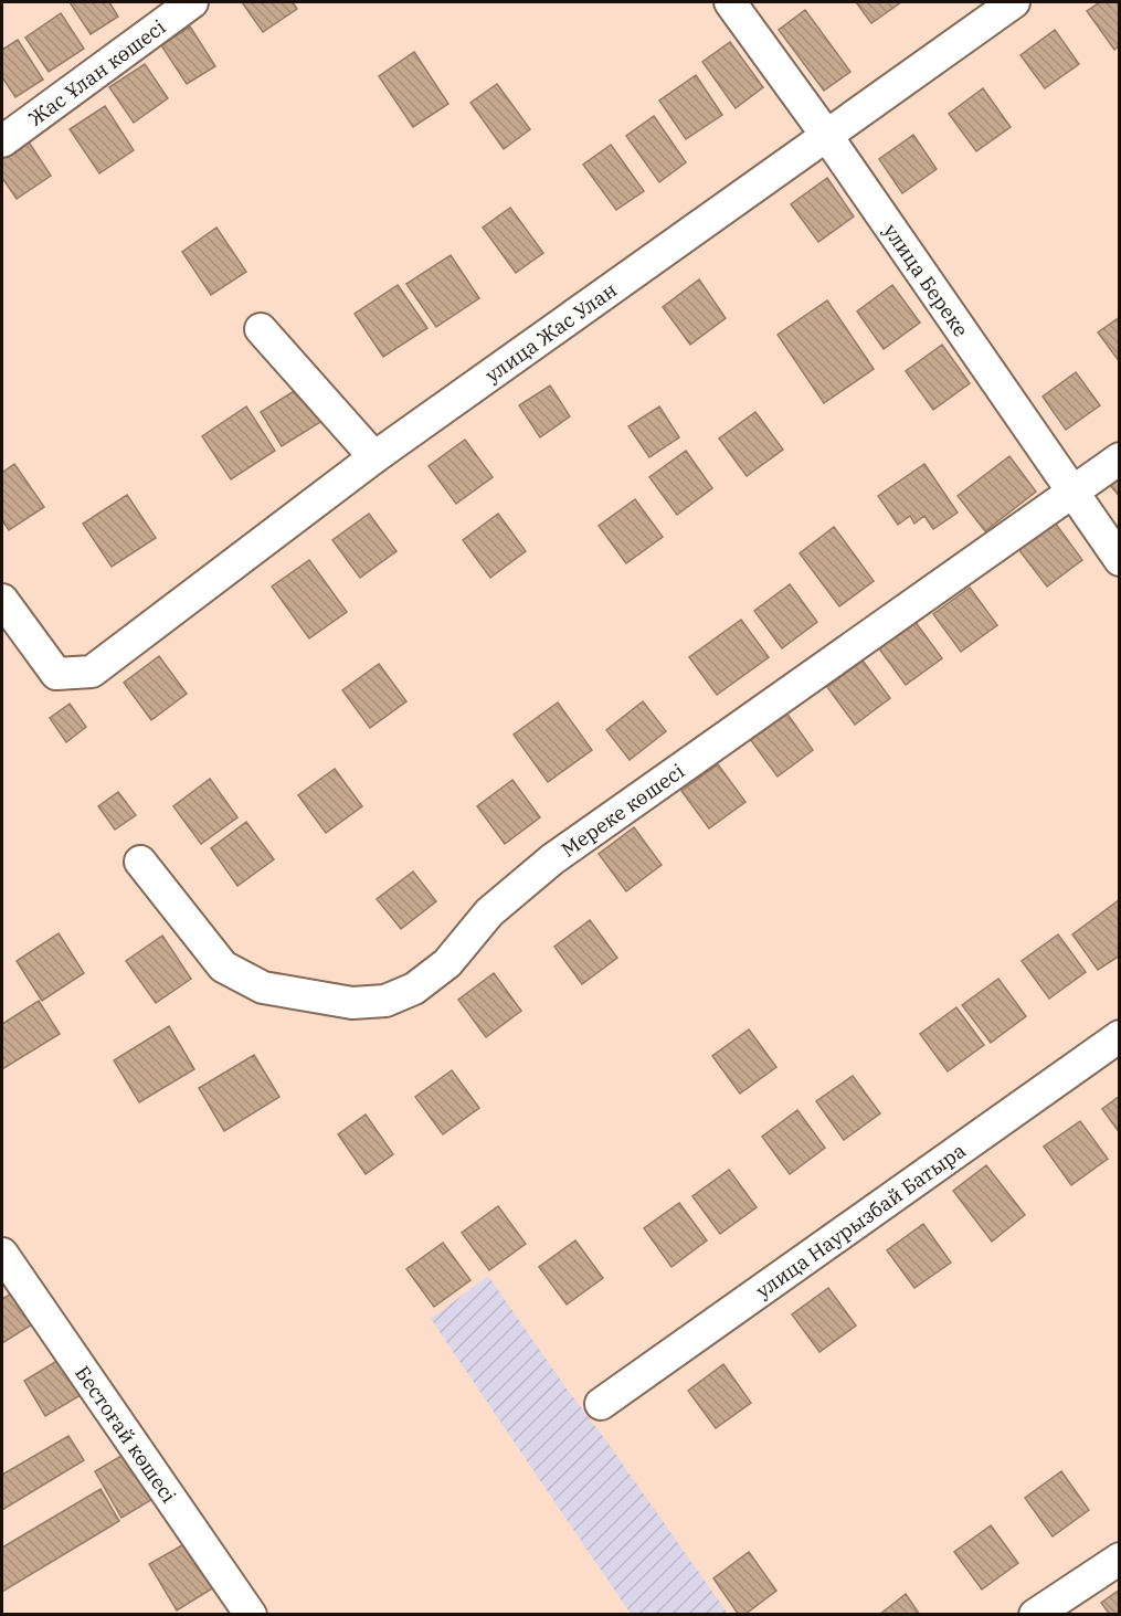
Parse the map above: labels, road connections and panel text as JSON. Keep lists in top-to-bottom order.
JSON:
{
  "streets": {
    "street": [
      "Жас Ұлан көшесі",
      "улица Береке",
      "улица Жас Улан",
      "Мереке көшесі",
      "улица Наурызбай Батыра",
      "Бестоғай көшесі"
    ]
  },
  "crossings": [
    ["улица Береке", "улица Жас Улан"],
    ["улица Береке", "Мереке көшесі"]
  ]
}
